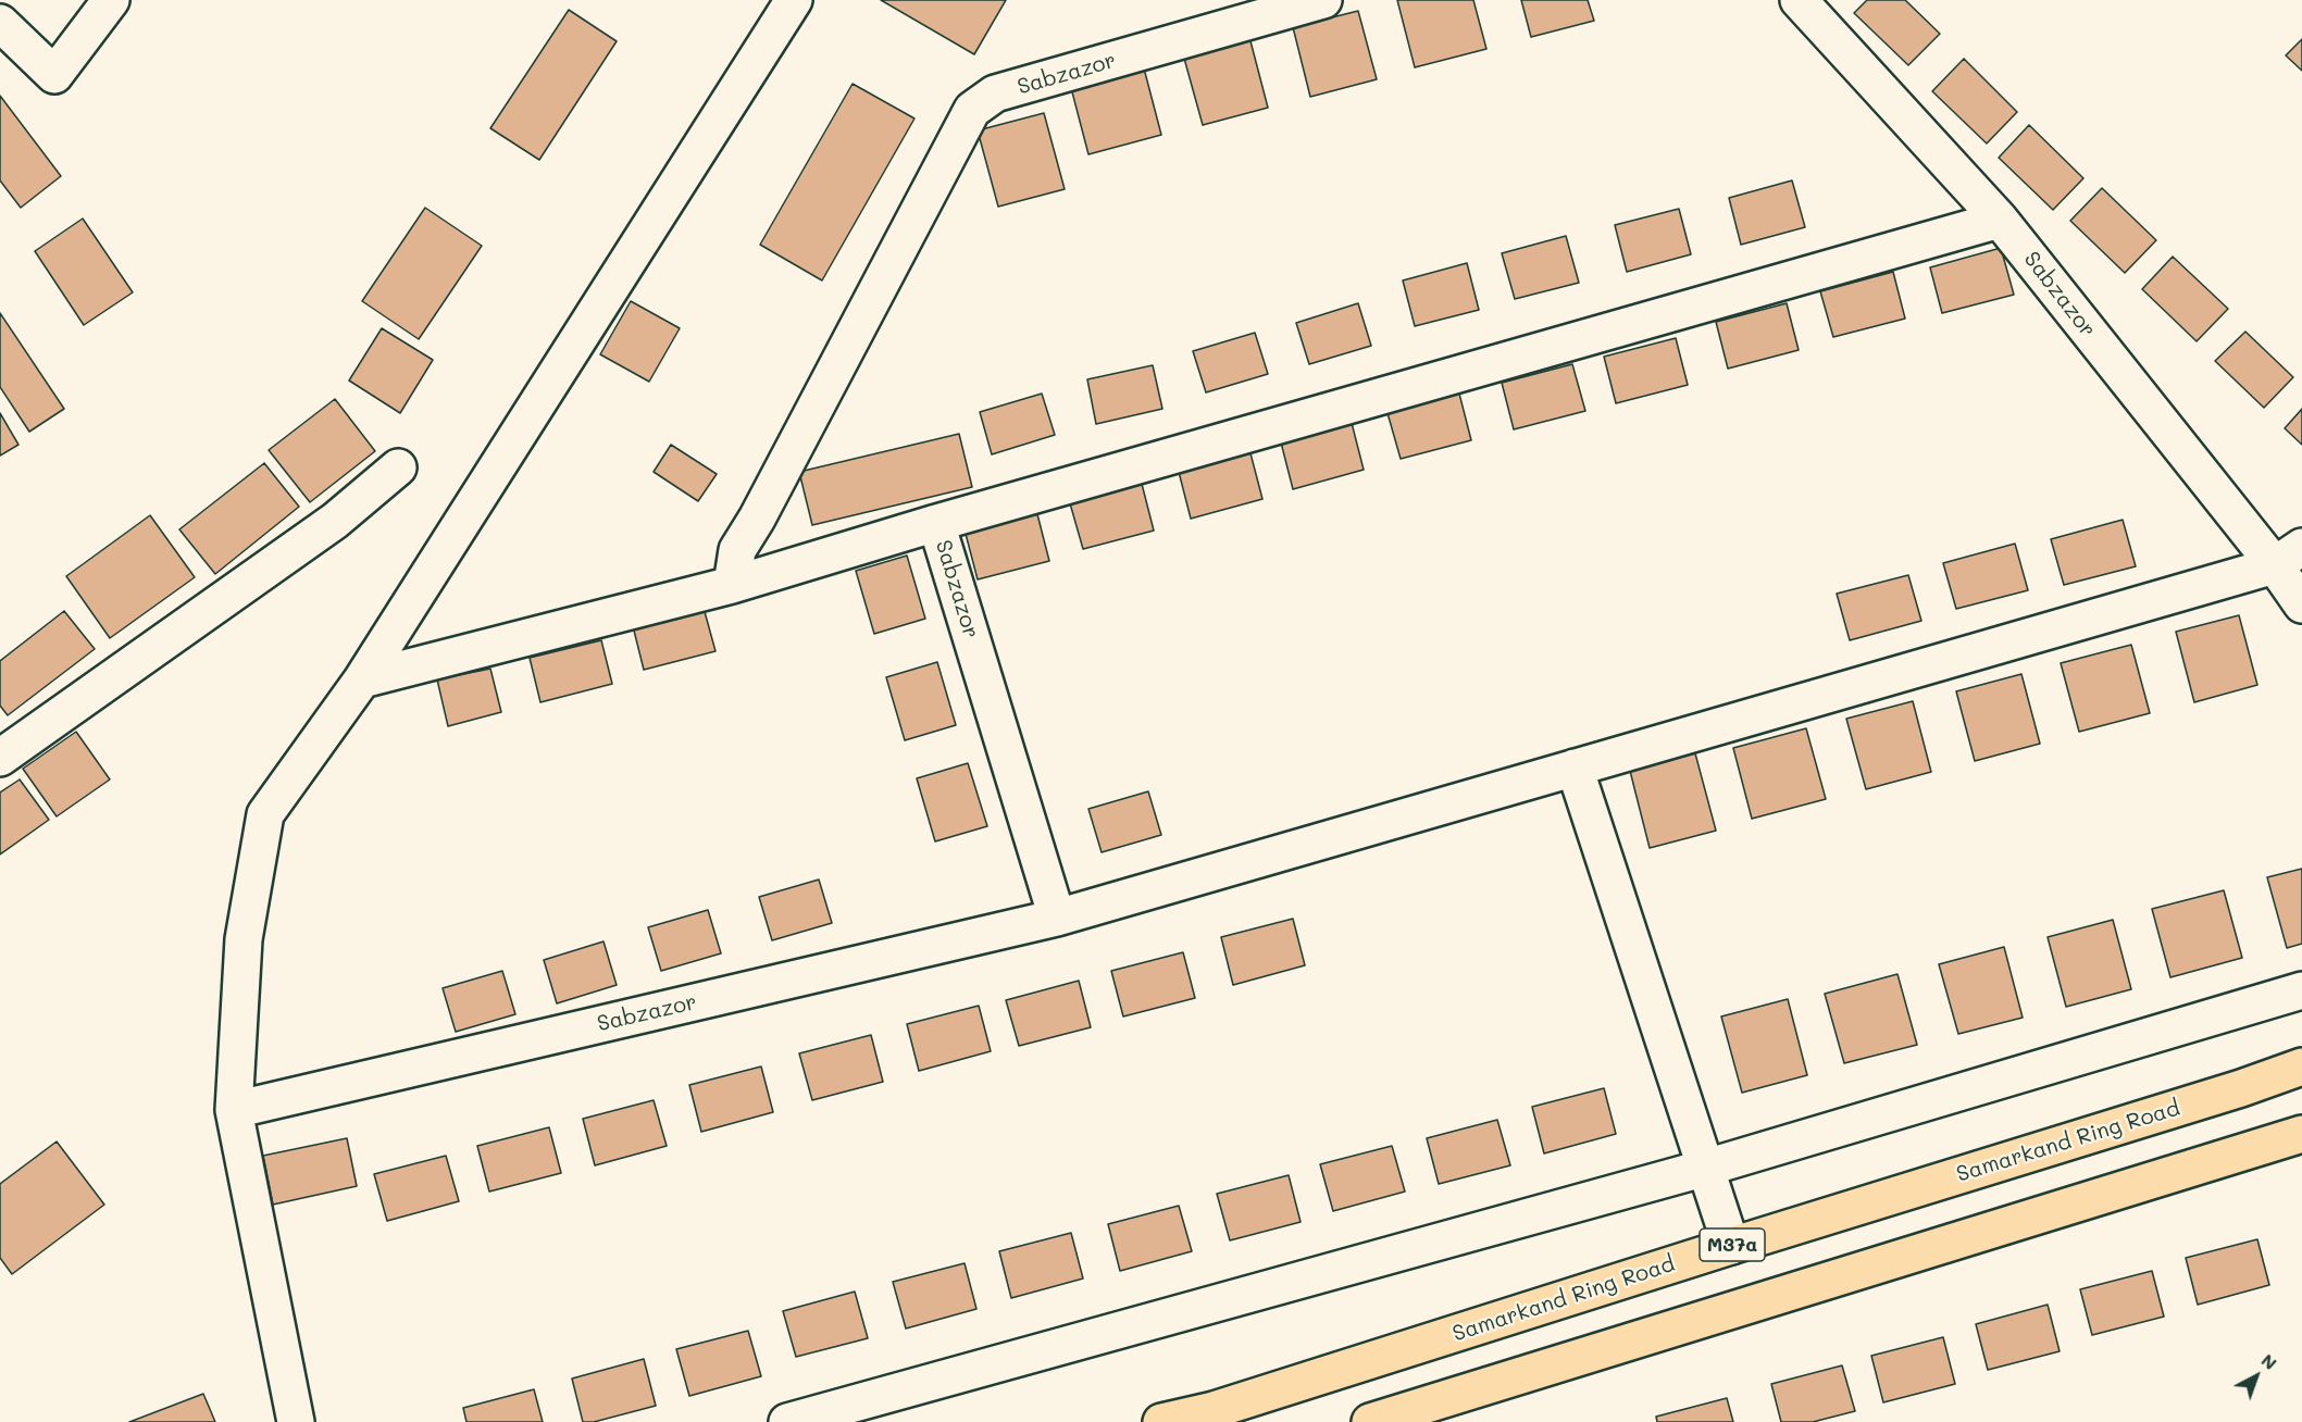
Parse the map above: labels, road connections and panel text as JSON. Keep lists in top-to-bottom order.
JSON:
{
  "streets": {
    "highway": ["Samarkand Ring Road", "M37a"],
    "street": ["Sabzazor"]
  },
  "north": "top right"
}
